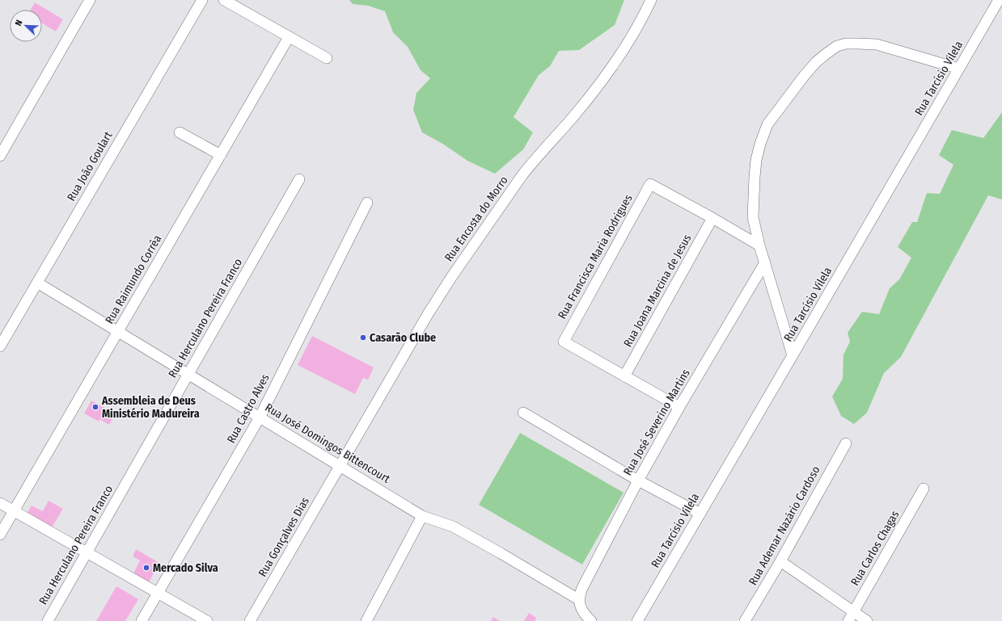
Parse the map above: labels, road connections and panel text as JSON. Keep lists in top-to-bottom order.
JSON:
{
  "streets": {
    "street": [
      "Rua Tarcísio Vilela",
      "Rua João Goulart",
      "Rua Encosta do Morro",
      "Rua Francisca Maria Rodrigues",
      "Rua Raimundo Corrêa",
      "Rua Joana Marcina de Jesus",
      "Rua Herculano Pereira Franco",
      "Rua Castro Alves",
      "Rua José Severino Martins",
      "Rua José Domingos Bittencourt",
      "Rua Ademar Nazário Cardoso",
      "Rua Gonçalves Dias",
      "Rua Carlos Chagas"
    ]
  },
  "crossings": [
    ["Rua João Goulart", "Rua José Domingos Bittencourt"],
    ["Rua Encosta do Morro", "Rua José Domingos Bittencourt"],
    ["Rua Encosta do Morro", "Rua Gonçalves Dias"],
    ["Rua Francisca Maria Rodrigues", "Rua Joana Marcina de Jesus"],
    ["Rua Raimundo Corrêa", "Rua José Domingos Bittencourt"],
    ["Rua Herculano Pereira Franco", "Rua José Domingos Bittencourt"],
    ["Rua Castro Alves", "Rua José Domingos Bittencourt"],
    ["Rua José Severino Martins", "Rua José Domingos Bittencourt"],
    ["Rua José Domingos Bittencourt", "Rua Gonçalves Dias"]
  ],
  "places": ["Casarão Clube", "Assembleia de Deus Ministério Madureira", "Mercado Silva"],
  "north": "top left"
}
